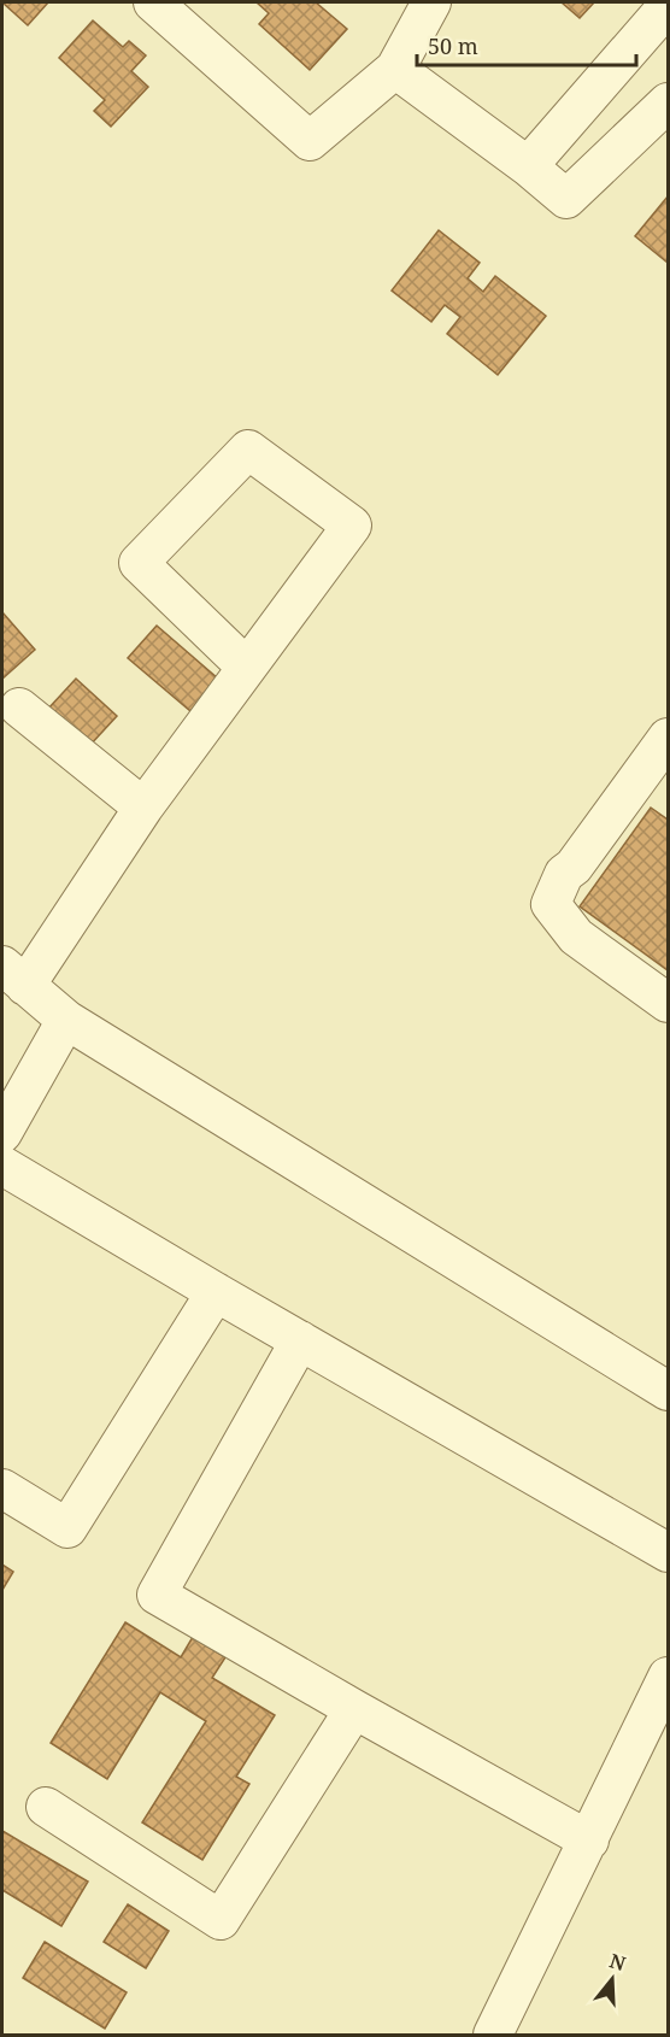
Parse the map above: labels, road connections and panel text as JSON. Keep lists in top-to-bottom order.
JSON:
{
  "scale_bar": "50 m",
  "north": "top"
}
